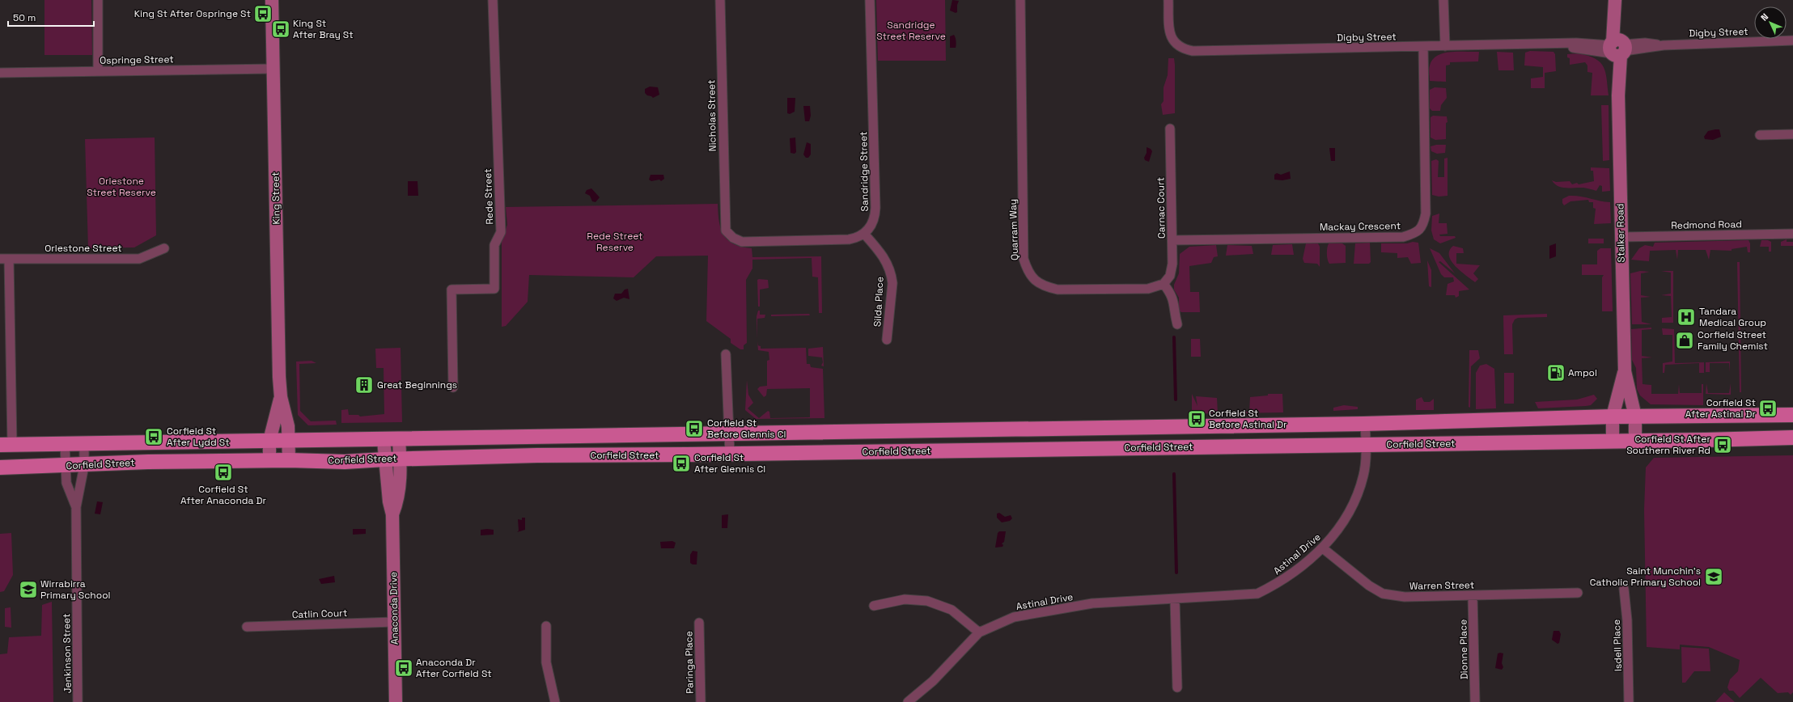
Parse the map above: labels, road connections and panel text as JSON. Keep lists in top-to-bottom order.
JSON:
{
  "streets": {
    "main road": [
      "King Street",
      "Stalker Road",
      "Corfield Street",
      "Anaconda Drive"
    ],
    "street": [
      "Digby Street",
      "Ospringe Street",
      "Nicholas Street",
      "Sandridge Street",
      "Rede Street",
      "Carnac Court",
      "Redmond Road",
      "Mackay Crescent",
      "Quarram Way",
      "Orlestone Street",
      "Silda Place",
      "Astinal Drive",
      "Warren Street",
      "Catlin Court",
      "Isdell Place",
      "Dionne Place",
      "Jenkinson Street",
      "Paringa Place"
    ]
  },
  "crossings": [
    ["Digby Street", "Mackay Crescent"],
    ["Digby Street", "Stalker Road"],
    ["Ospringe Street", "King Street"],
    ["Nicholas Street", "Sandridge Street"],
    ["Nicholas Street", "Silda Place"],
    ["Sandridge Street", "Silda Place"],
    ["King Street", "Corfield Street"],
    ["Carnac Court", "Mackay Crescent"],
    ["Carnac Court", "Quarram Way"],
    ["Redmond Road", "Stalker Road"],
    ["Stalker Road", "Corfield Street"],
    ["Corfield Street", "Astinal Drive"],
    ["Corfield Street", "Anaconda Drive"],
    ["Corfield Street", "Jenkinson Street"],
    ["Astinal Drive", "Warren Street"],
    ["Warren Street", "Dionne Place"],
    ["Anaconda Drive", "Catlin Court"]
  ],
  "parks": ["Sandridge Street Reserve", "Orlestone Street Reserve", "Rede Street Reserve"],
  "places": {
    "bus stop": [
      "King St After Ospringe St",
      "King St After Bray St",
      "Corfield St After Astinal Dr",
      "Corfield St Before Astinal Dr",
      "Corfield St Before Glennis Cl",
      "Corfield St After Lydd St",
      "Corfield St After Southern River Rd",
      "Corfield St After Glennis Cl",
      "Corfield St After Anaconda Dr",
      "Anaconda Dr After Corfield St"
    ],
    "hospital": ["Tandara Medical Group"],
    "shop": ["Corfield Street Family Chemist"],
    "fuel station": ["Ampol"],
    "building": ["Great Beginnings"],
    "school or university": ["Saint Munchin’s Catholic Primary School", "Wirrabirra Primary School"]
  },
  "scale_bar": "50 m",
  "north": "top left"
}
